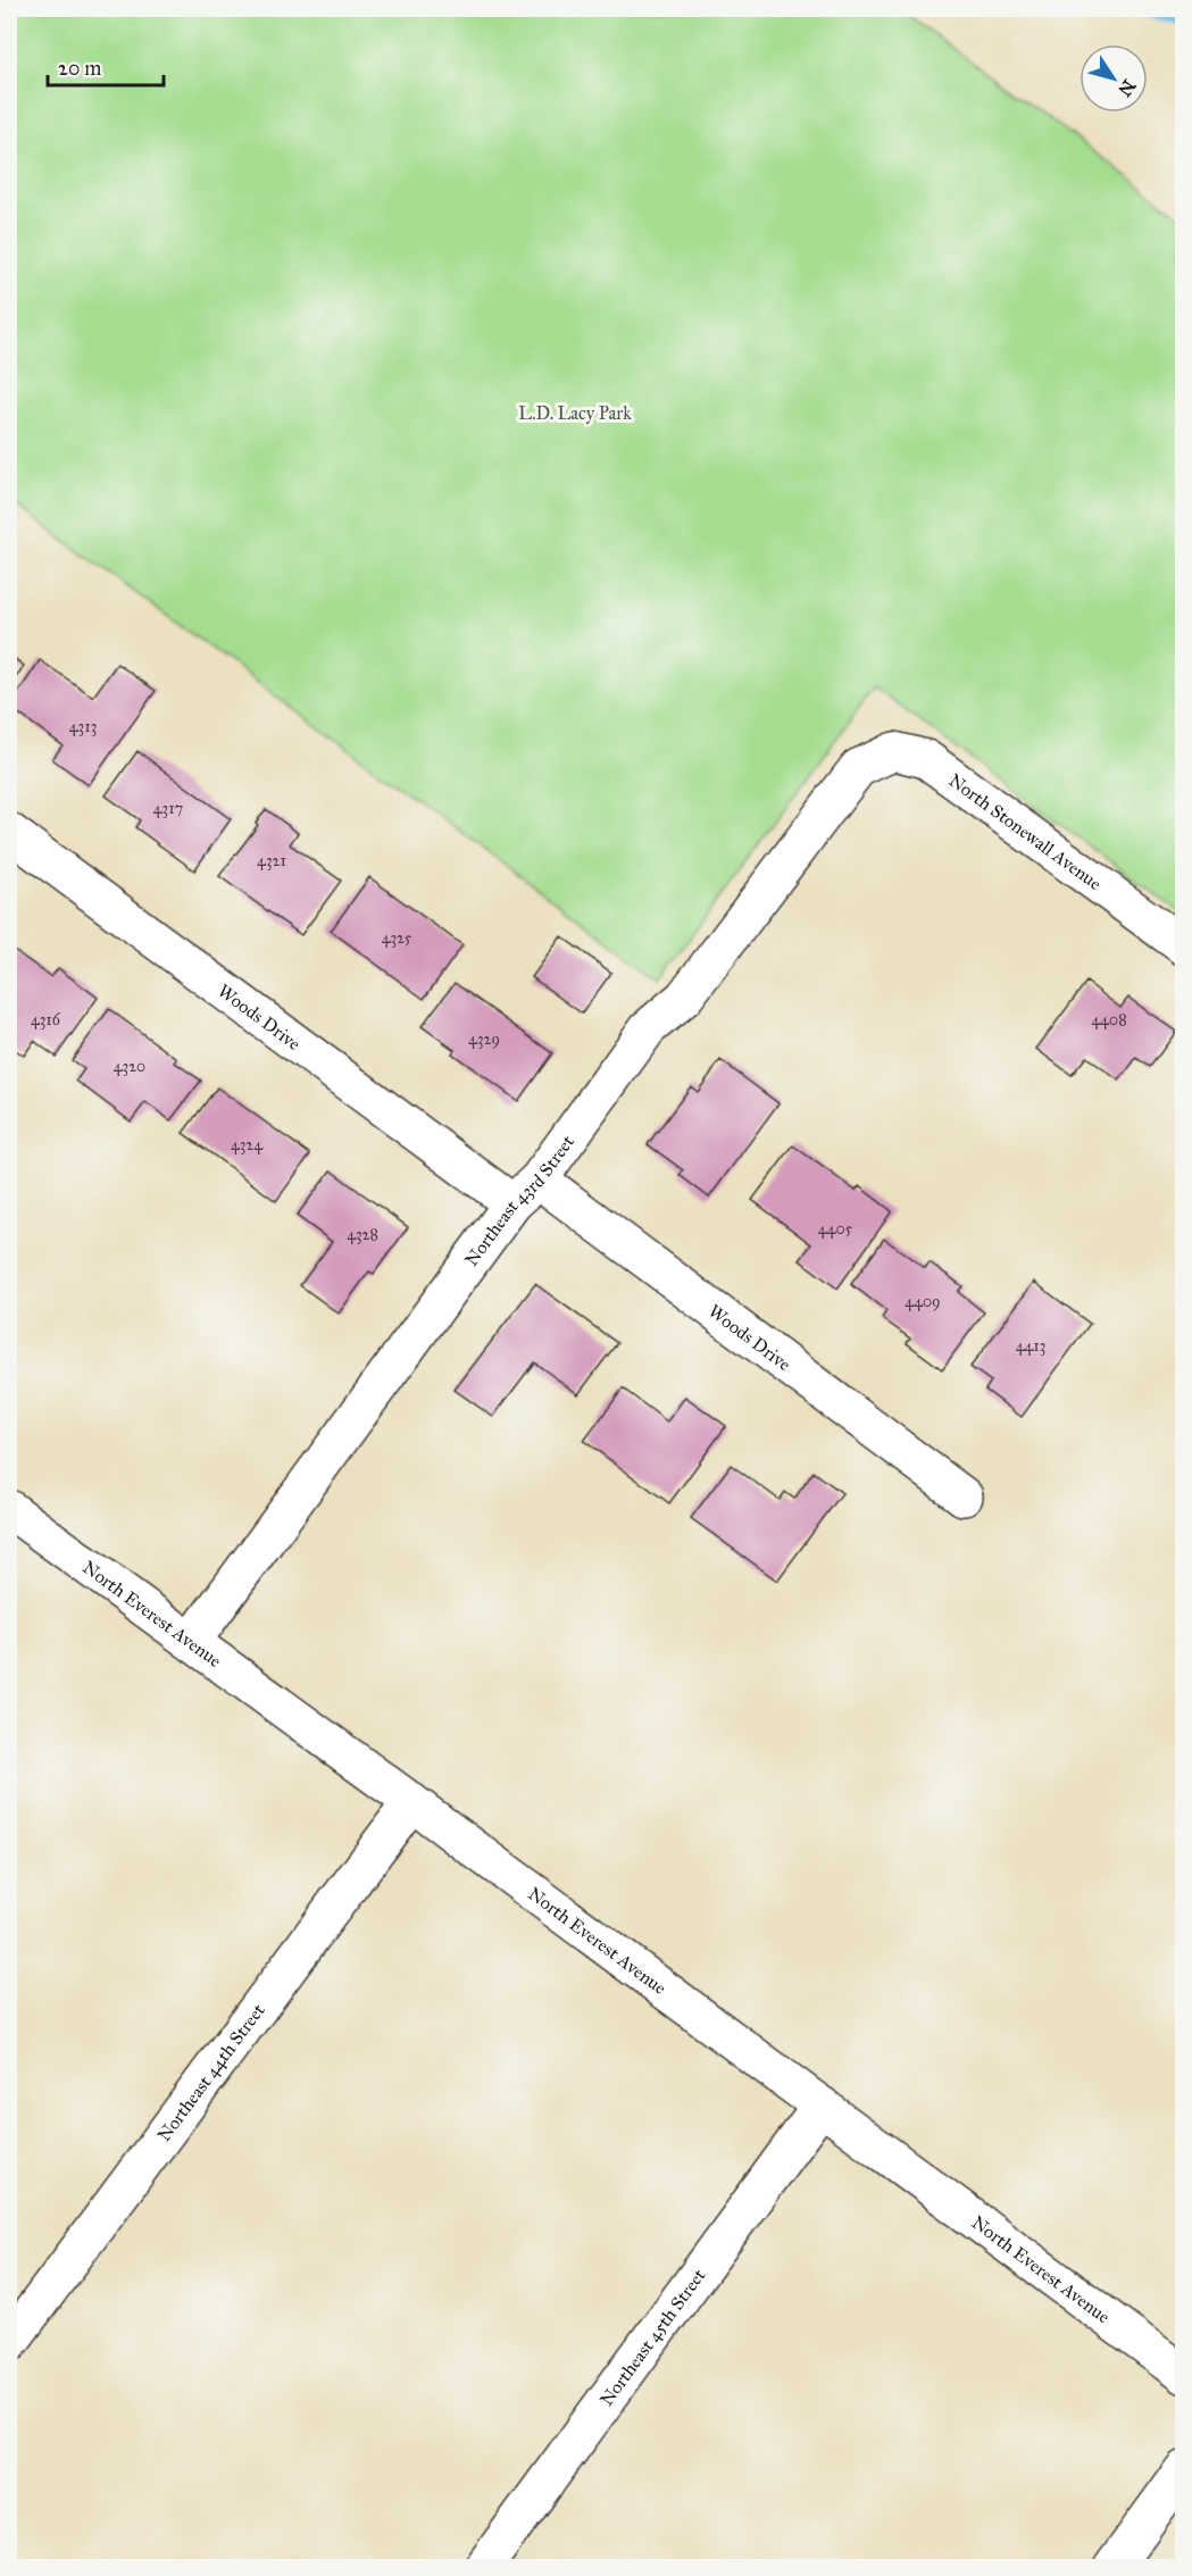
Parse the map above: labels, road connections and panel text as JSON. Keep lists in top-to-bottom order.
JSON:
{
  "streets": {
    "street": [
      "North Stonewall Avenue",
      "Woods Drive",
      "Northeast 43rd Street",
      "North Everest Avenue",
      "Northeast 44th Street",
      "Northeast 45th Street"
    ]
  },
  "crossings": [
    ["North Stonewall Avenue", "Northeast 43rd Street"],
    ["Woods Drive", "Northeast 43rd Street"],
    ["Northeast 43rd Street", "North Everest Avenue"],
    ["North Everest Avenue", "Northeast 44th Street"],
    ["North Everest Avenue", "Northeast 45th Street"]
  ],
  "parks": ["L.D. Lacy Park"],
  "house_numbers": [
    "4313",
    "4317",
    "4321",
    "4325",
    "4316",
    "4408",
    "4329",
    "4320",
    "4324",
    "4405",
    "4328",
    "4409",
    "4413"
  ],
  "scale_bar": "20 m",
  "north": "bottom right"
}
